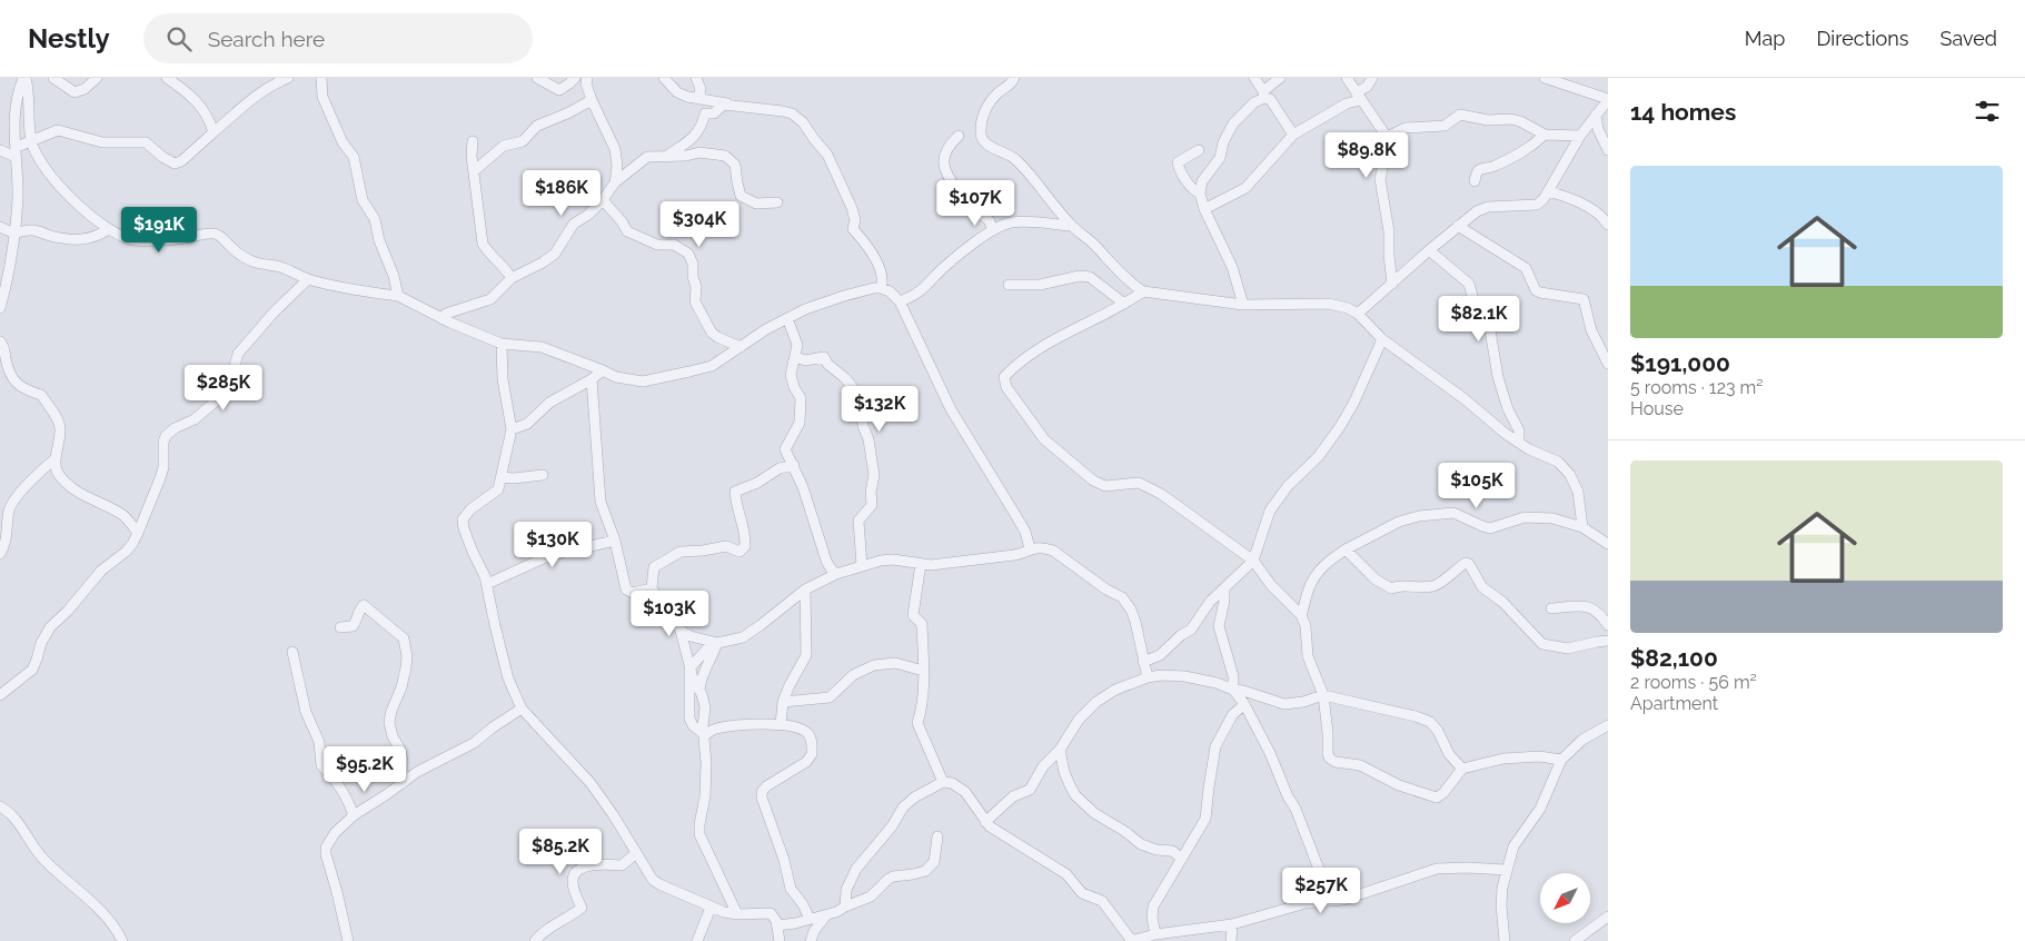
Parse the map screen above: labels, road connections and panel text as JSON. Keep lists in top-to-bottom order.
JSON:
{
  "north": "bottom left",
  "page": {
    "header": "Nestly",
    "search": "Search here",
    "nav": ["Map", "Directions", "Saved"],
    "heading": "14 homes",
    "price": [
      "$89.8K",
      "$186K",
      "$107K",
      "$304K",
      "$191K",
      "$82.1K",
      "$285K",
      "$132K",
      "$105K",
      "$130K",
      "$103K",
      "$95.2K",
      "$85.2K",
      "$257K"
    ],
    "list": [
      {
        "name": "$191,000",
        "note": "5 rooms · 123 m² · House"
      },
      {
        "name": "$82,100",
        "note": "2 rooms · 56 m² · Apartment"
      }
    ]
  }
}
